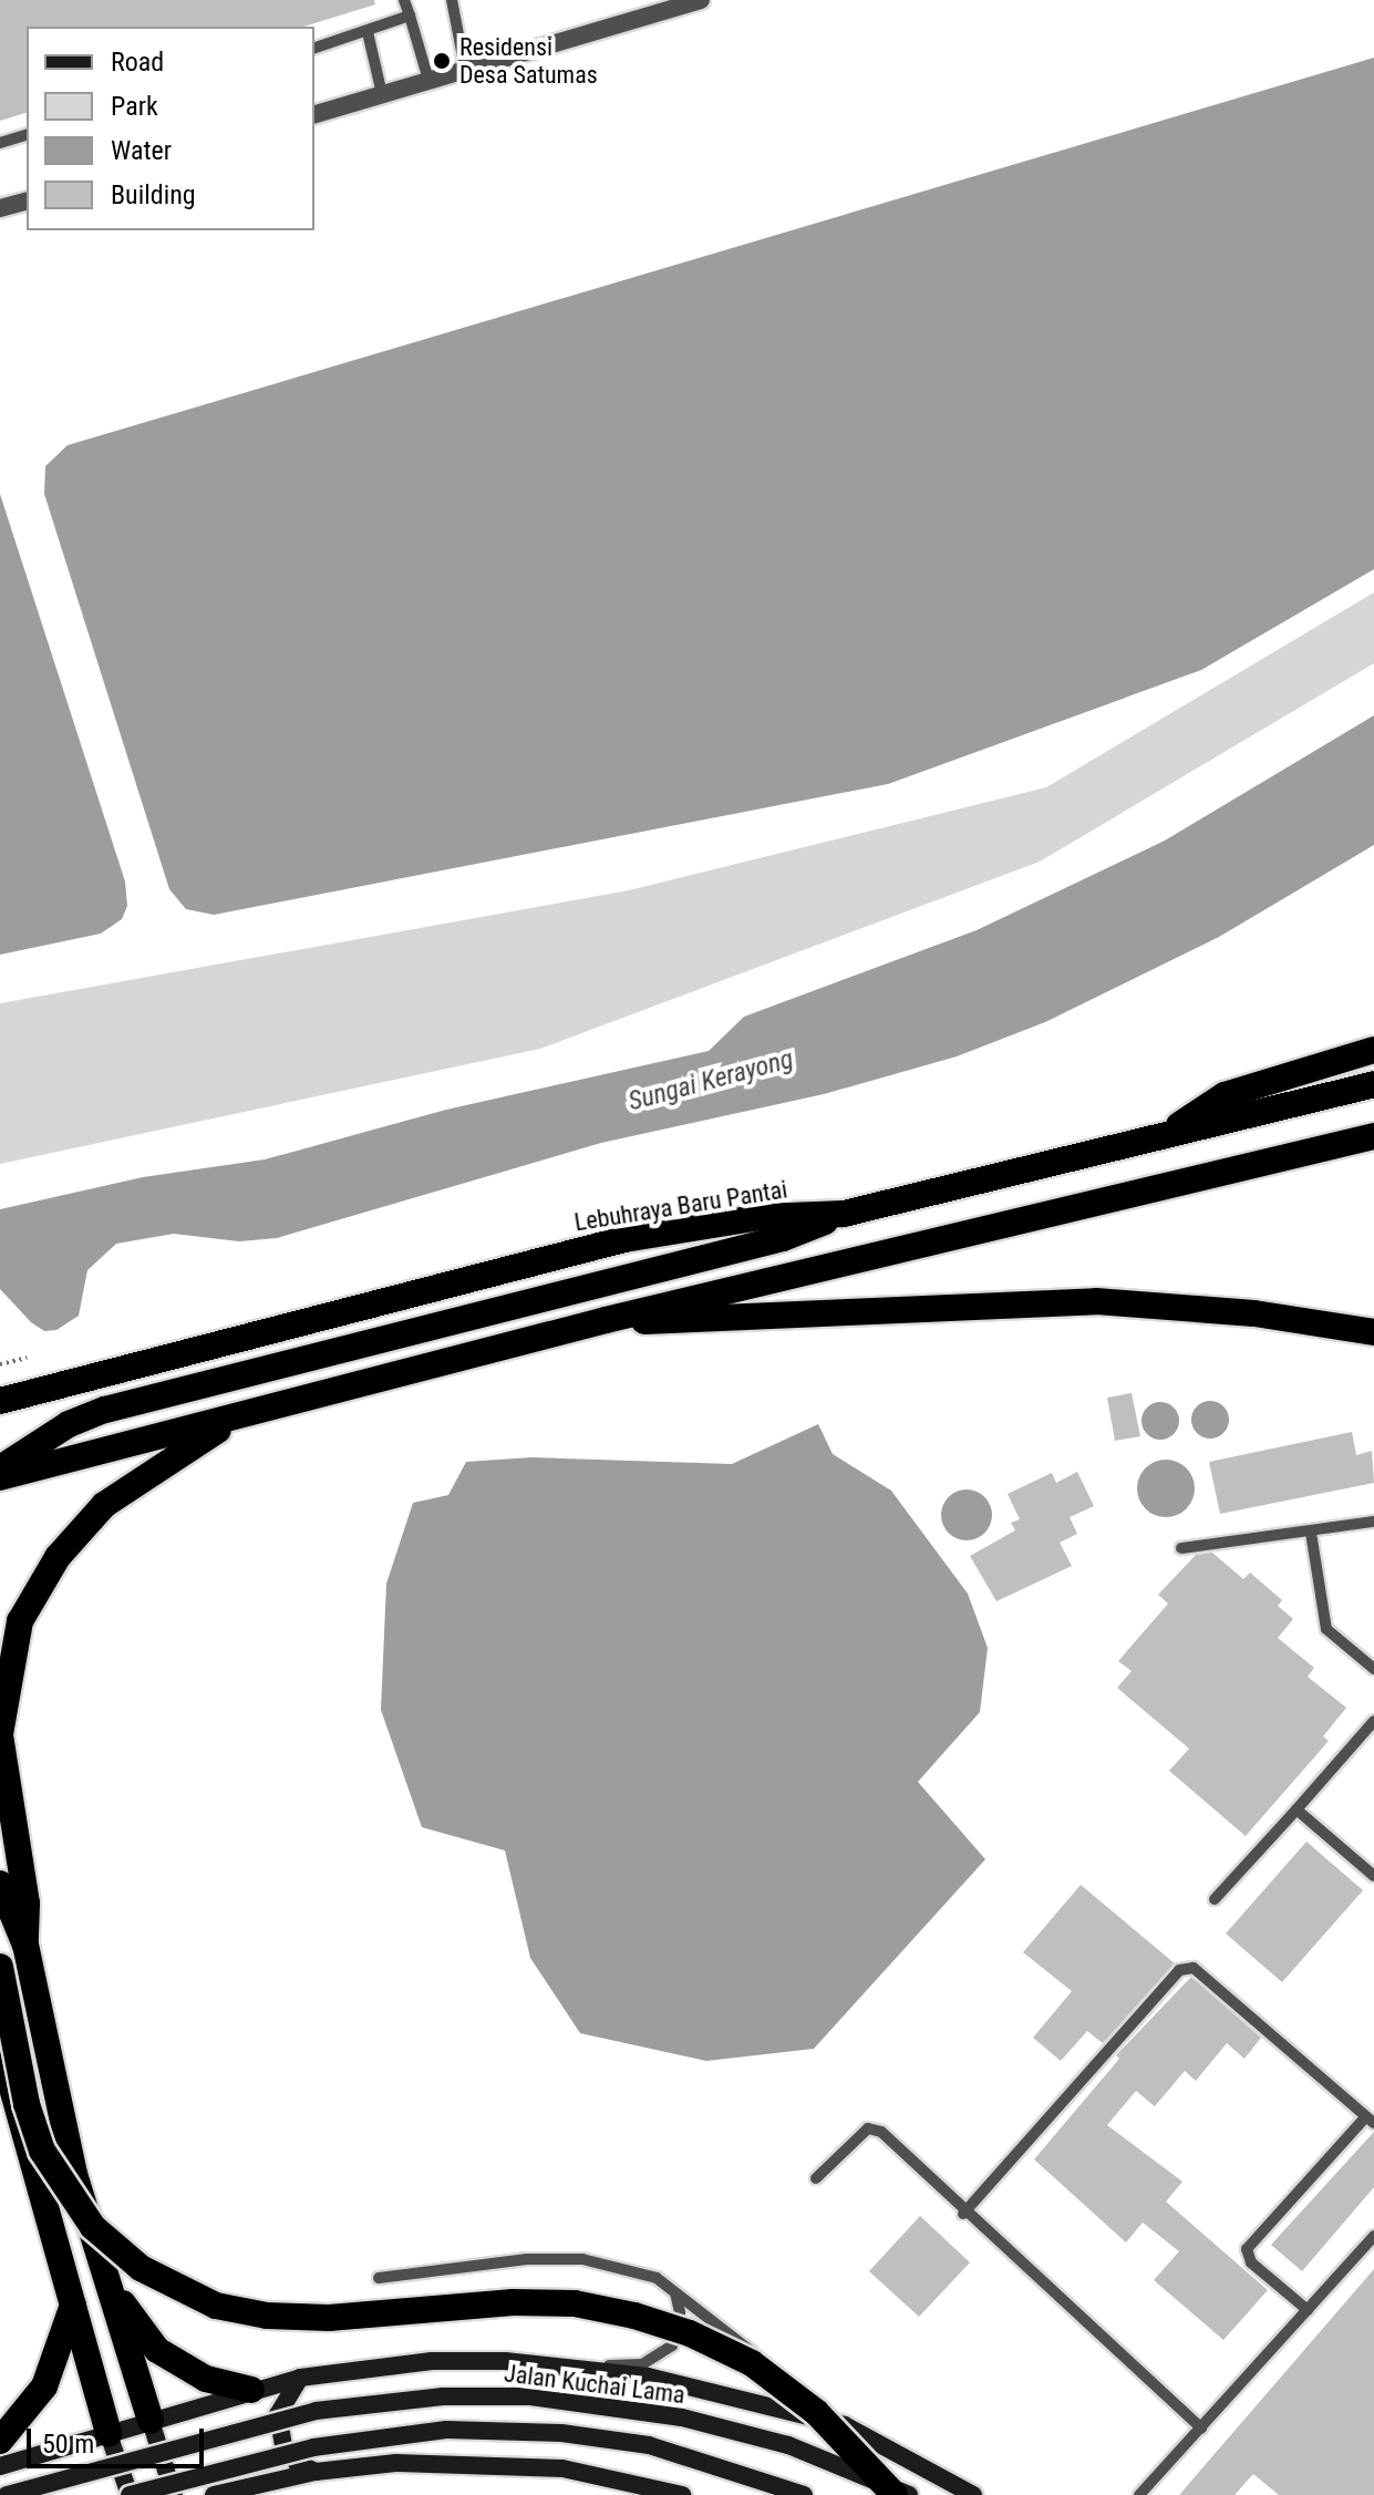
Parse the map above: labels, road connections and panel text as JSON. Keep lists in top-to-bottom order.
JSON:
{
  "streets": {
    "highway": ["Lebuhraya Baru Pantai"],
    "main road": ["Jalan Kuchai Lama"]
  },
  "water": ["Sungai Kerayong"],
  "places": ["Residensi Desa Satumas"],
  "legend": [
    "Road",
    "Park",
    "Water",
    "Building"
  ],
  "scale_bar": "50 m"
}
